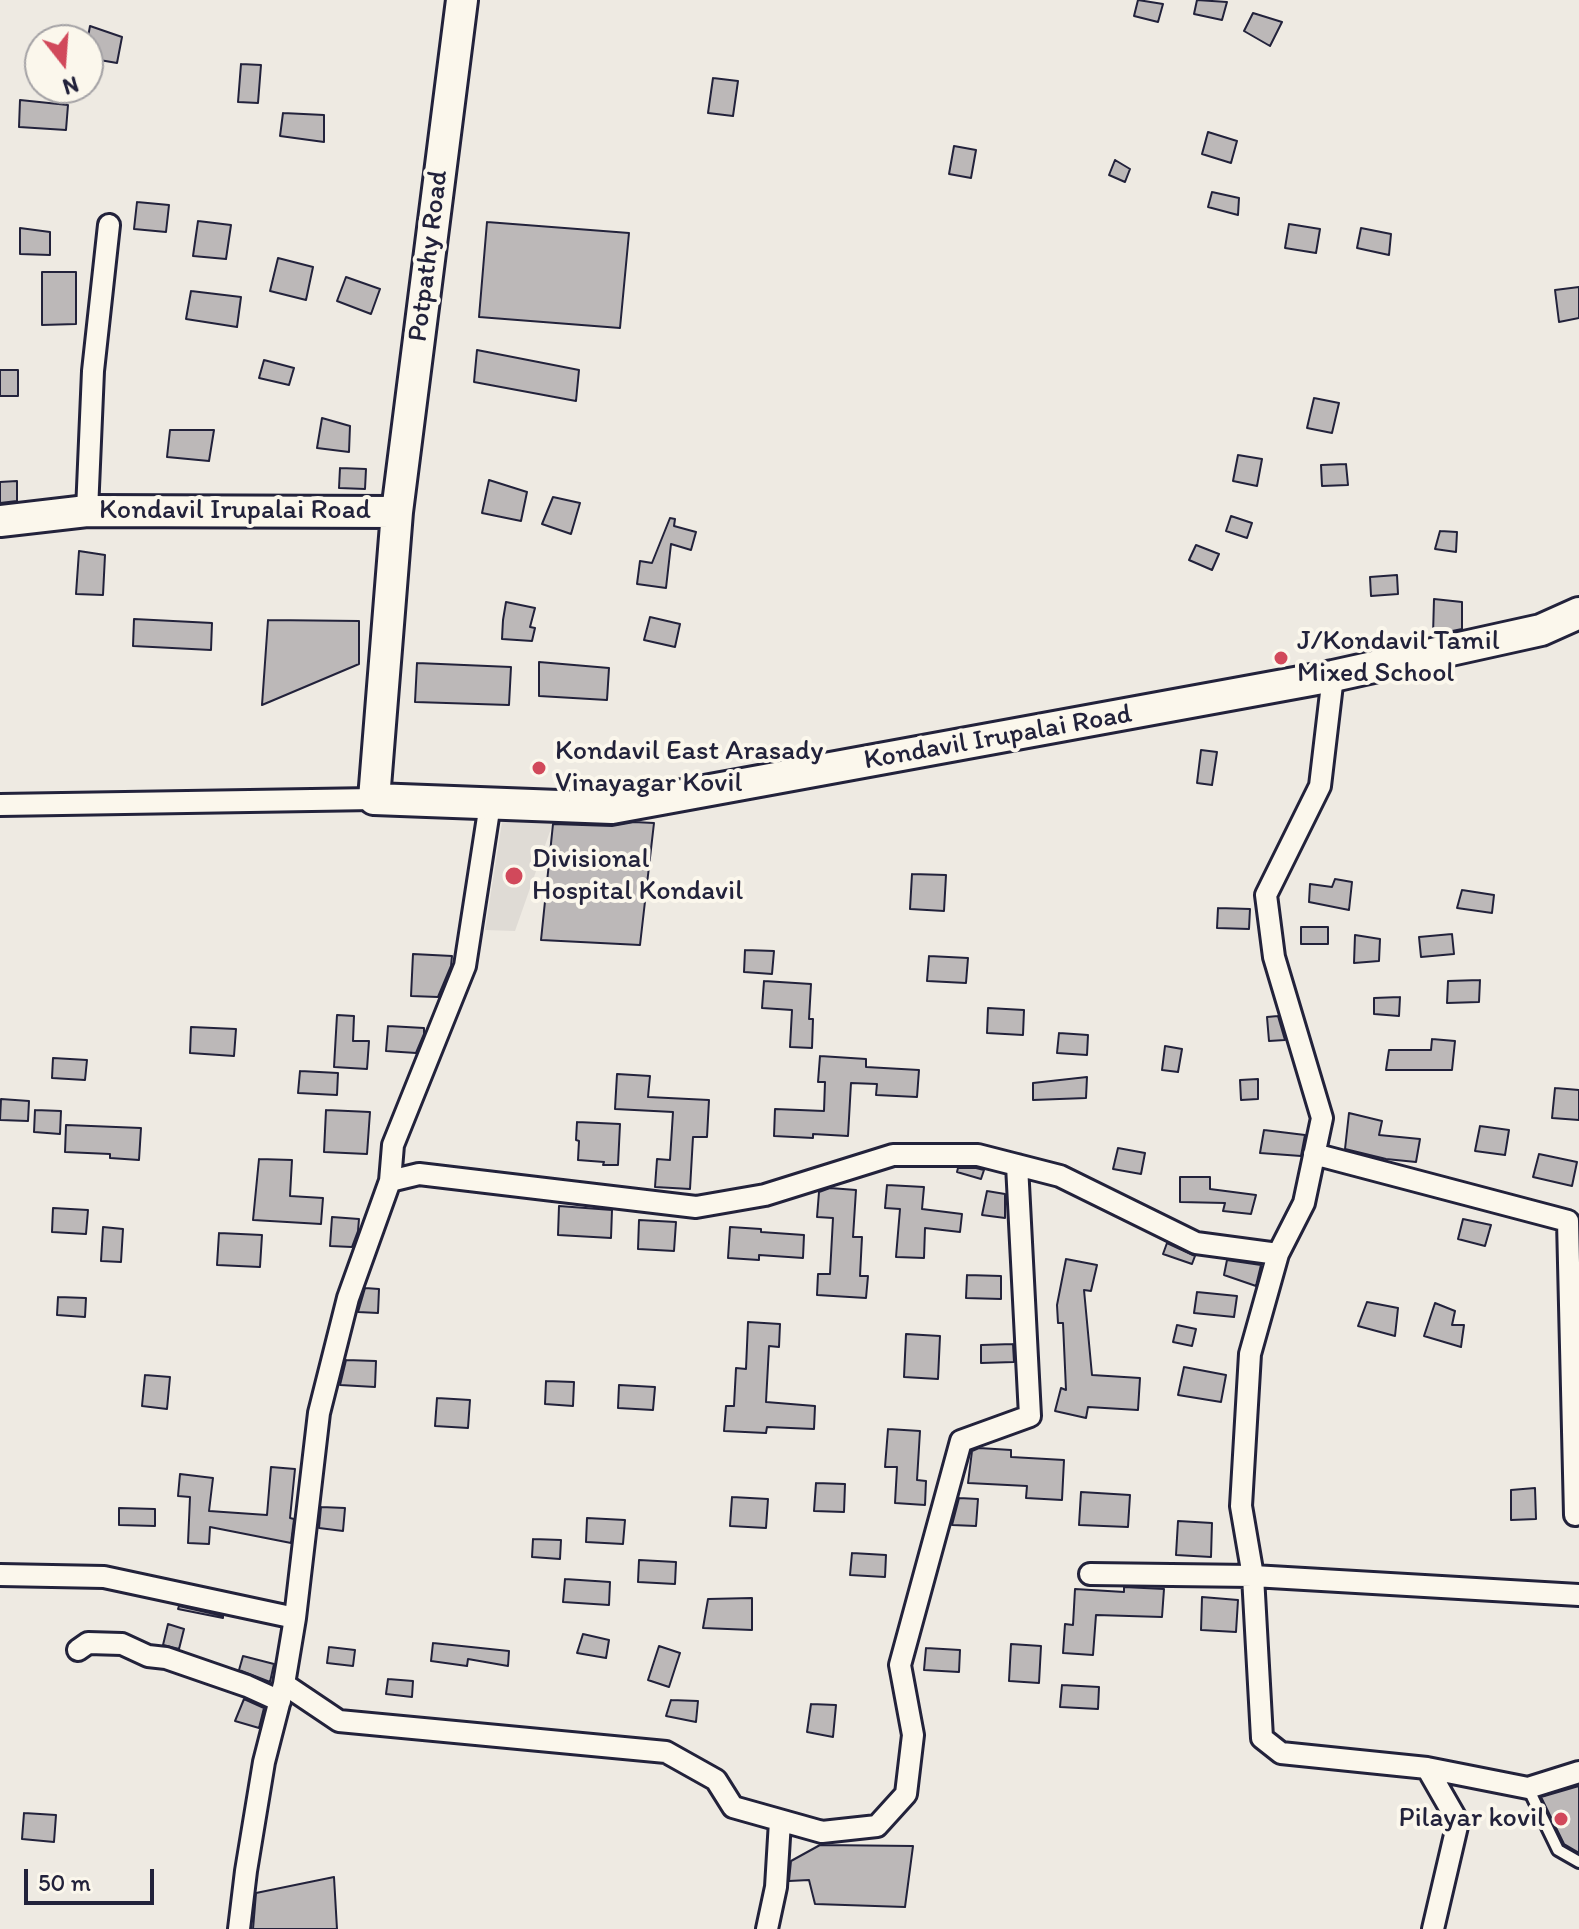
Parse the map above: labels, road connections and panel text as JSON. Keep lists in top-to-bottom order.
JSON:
{
  "streets": {
    "street": ["Potpathy Road", "Kondavil Irupalai Road"]
  },
  "crossings": [
    ["Potpathy Road", "Kondavil Irupalai Road"]
  ],
  "places": [
    "J/Kondavil Tamil Mixed School",
    "Kondavil East Arasady Vinayagar Kovil",
    "Divisional Hospital Kondavil",
    "Pilayar kovil"
  ],
  "scale_bar": "50 m",
  "north": "bottom"
}
